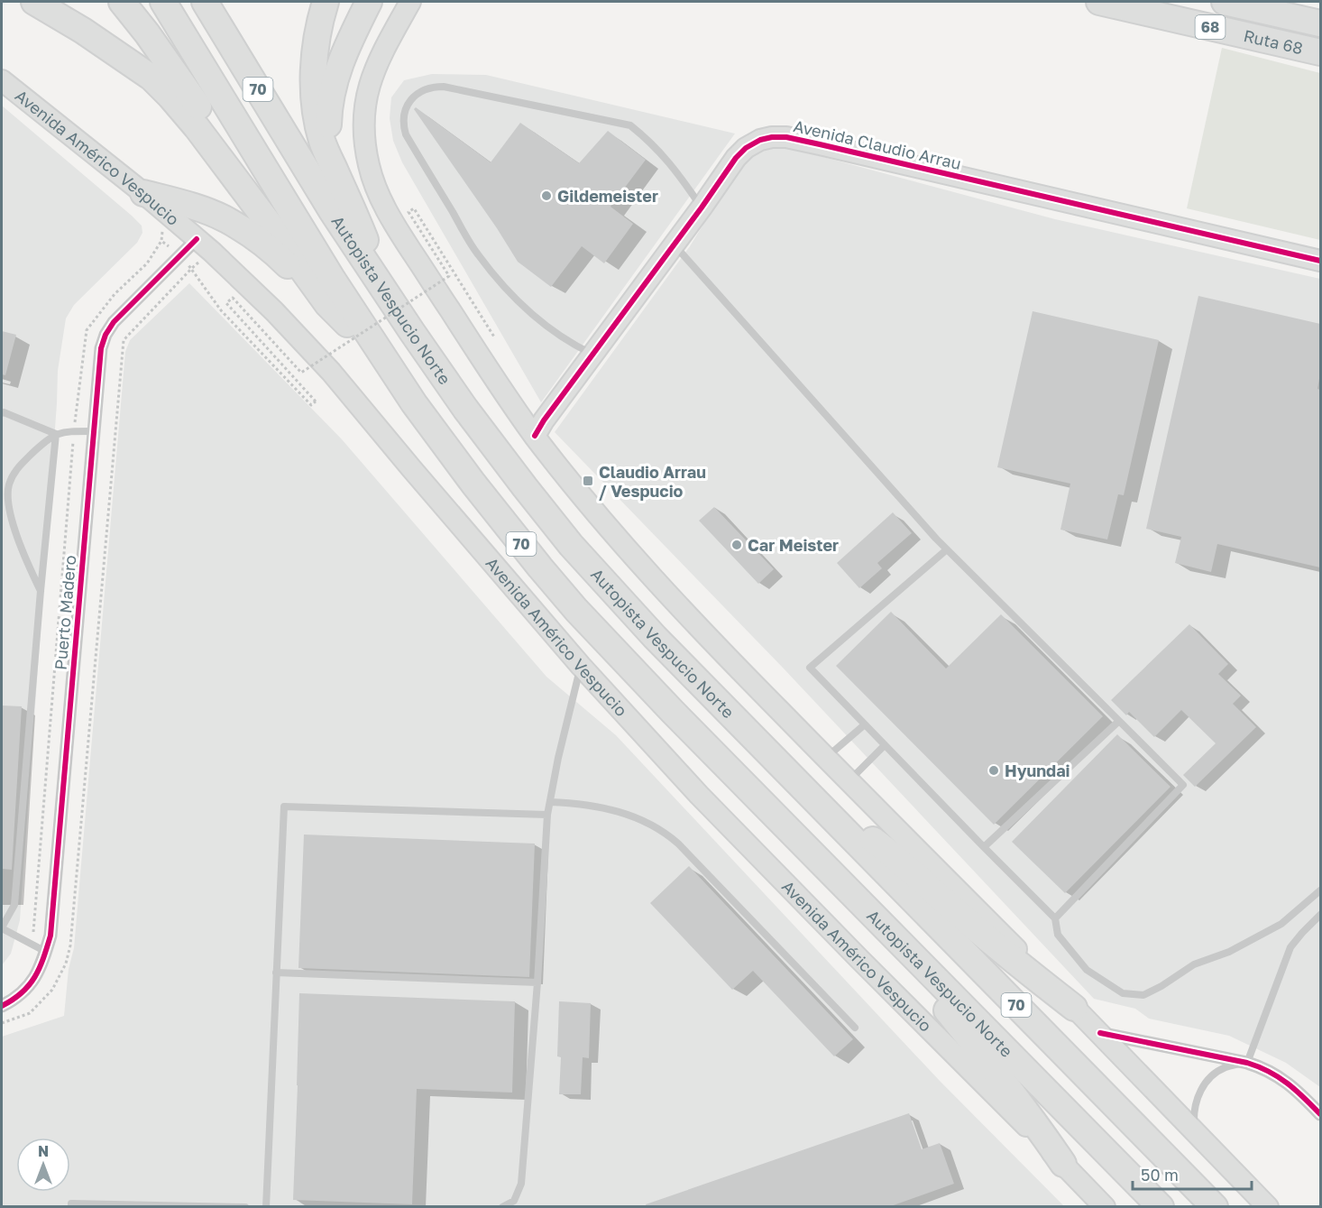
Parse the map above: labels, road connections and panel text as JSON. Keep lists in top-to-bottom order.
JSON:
{
  "streets": {
    "highway": [
      "68",
      "Ruta 68",
      "70",
      "Autopista Vespucio Norte"
    ],
    "main road": ["Avenida Claudio Arrau", "Avenida Américo Vespucio"],
    "street": ["Puerto Madero"]
  },
  "crossings": [
    ["Avenida Américo Vespucio", "Puerto Madero"]
  ],
  "places": {
    "other": ["Gildemeister", "Car Meister", "Hyundai"],
    "transit": ["Claudio Arrau / Vespucio"]
  },
  "scale_bar": "50 m",
  "north": "top"
}
